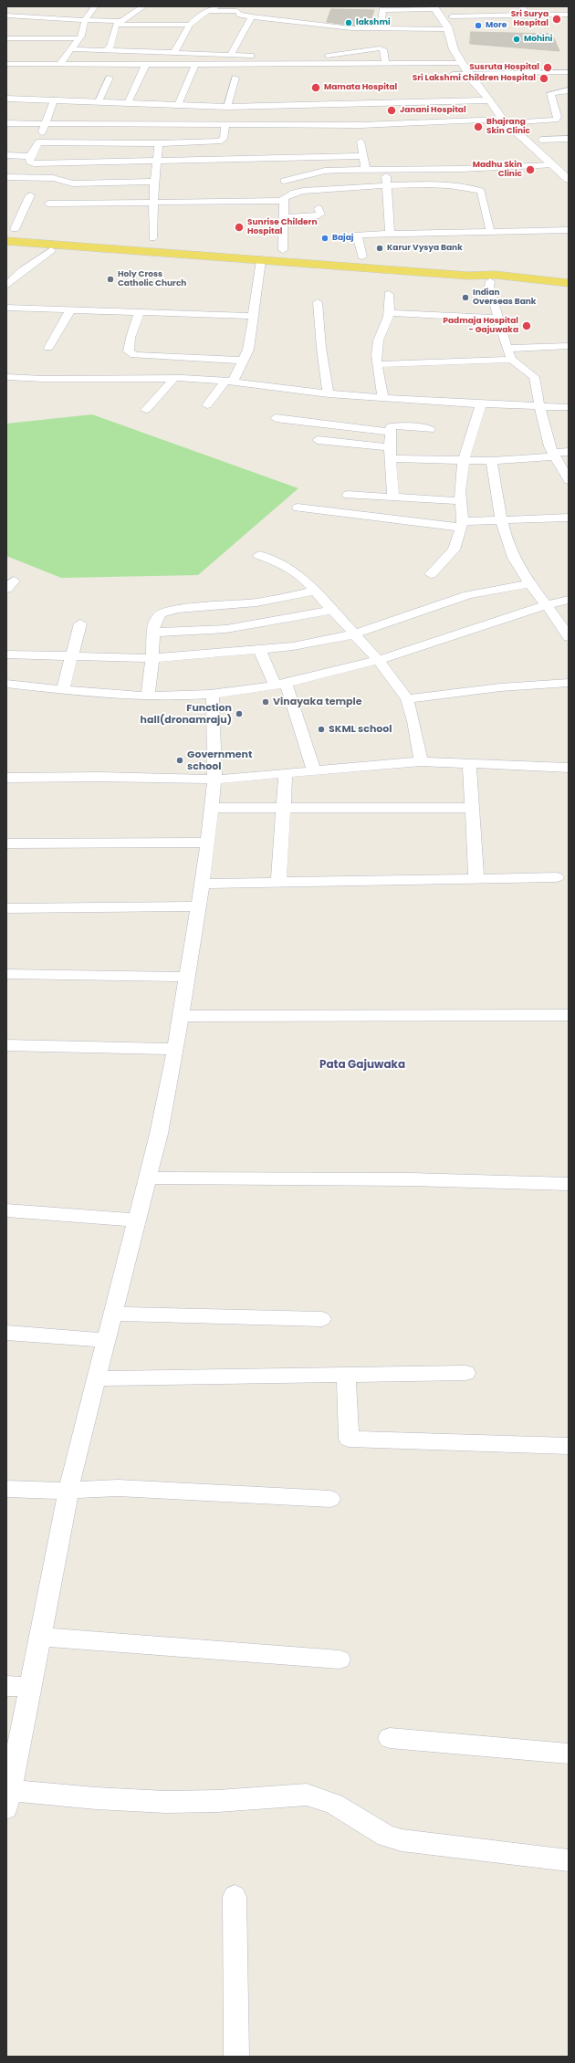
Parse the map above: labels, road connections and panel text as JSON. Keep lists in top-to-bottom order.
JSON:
{
  "districts": ["Pata Gajuwaka"],
  "places": [
    "Sri Surya Hospital",
    "lakshmi",
    "More",
    "Mohini",
    "Susruta Hospital",
    "Sri Lakshmi Children Hospital",
    "Mamata Hospital",
    "Janani Hospital",
    "Bhajrang Skin Clinic",
    "Madhu Skin Clinic",
    "Sunrise Childern Hospital",
    "Bajaj",
    "Karur Vysya Bank",
    "Holy Cross Catholic Church",
    "Indian Overseas Bank",
    "Padmaja Hospital - Gajuwaka",
    "Vinayaka temple",
    "Function hall(dronamraju)",
    "SKML school",
    "Government school"
  ]
}
